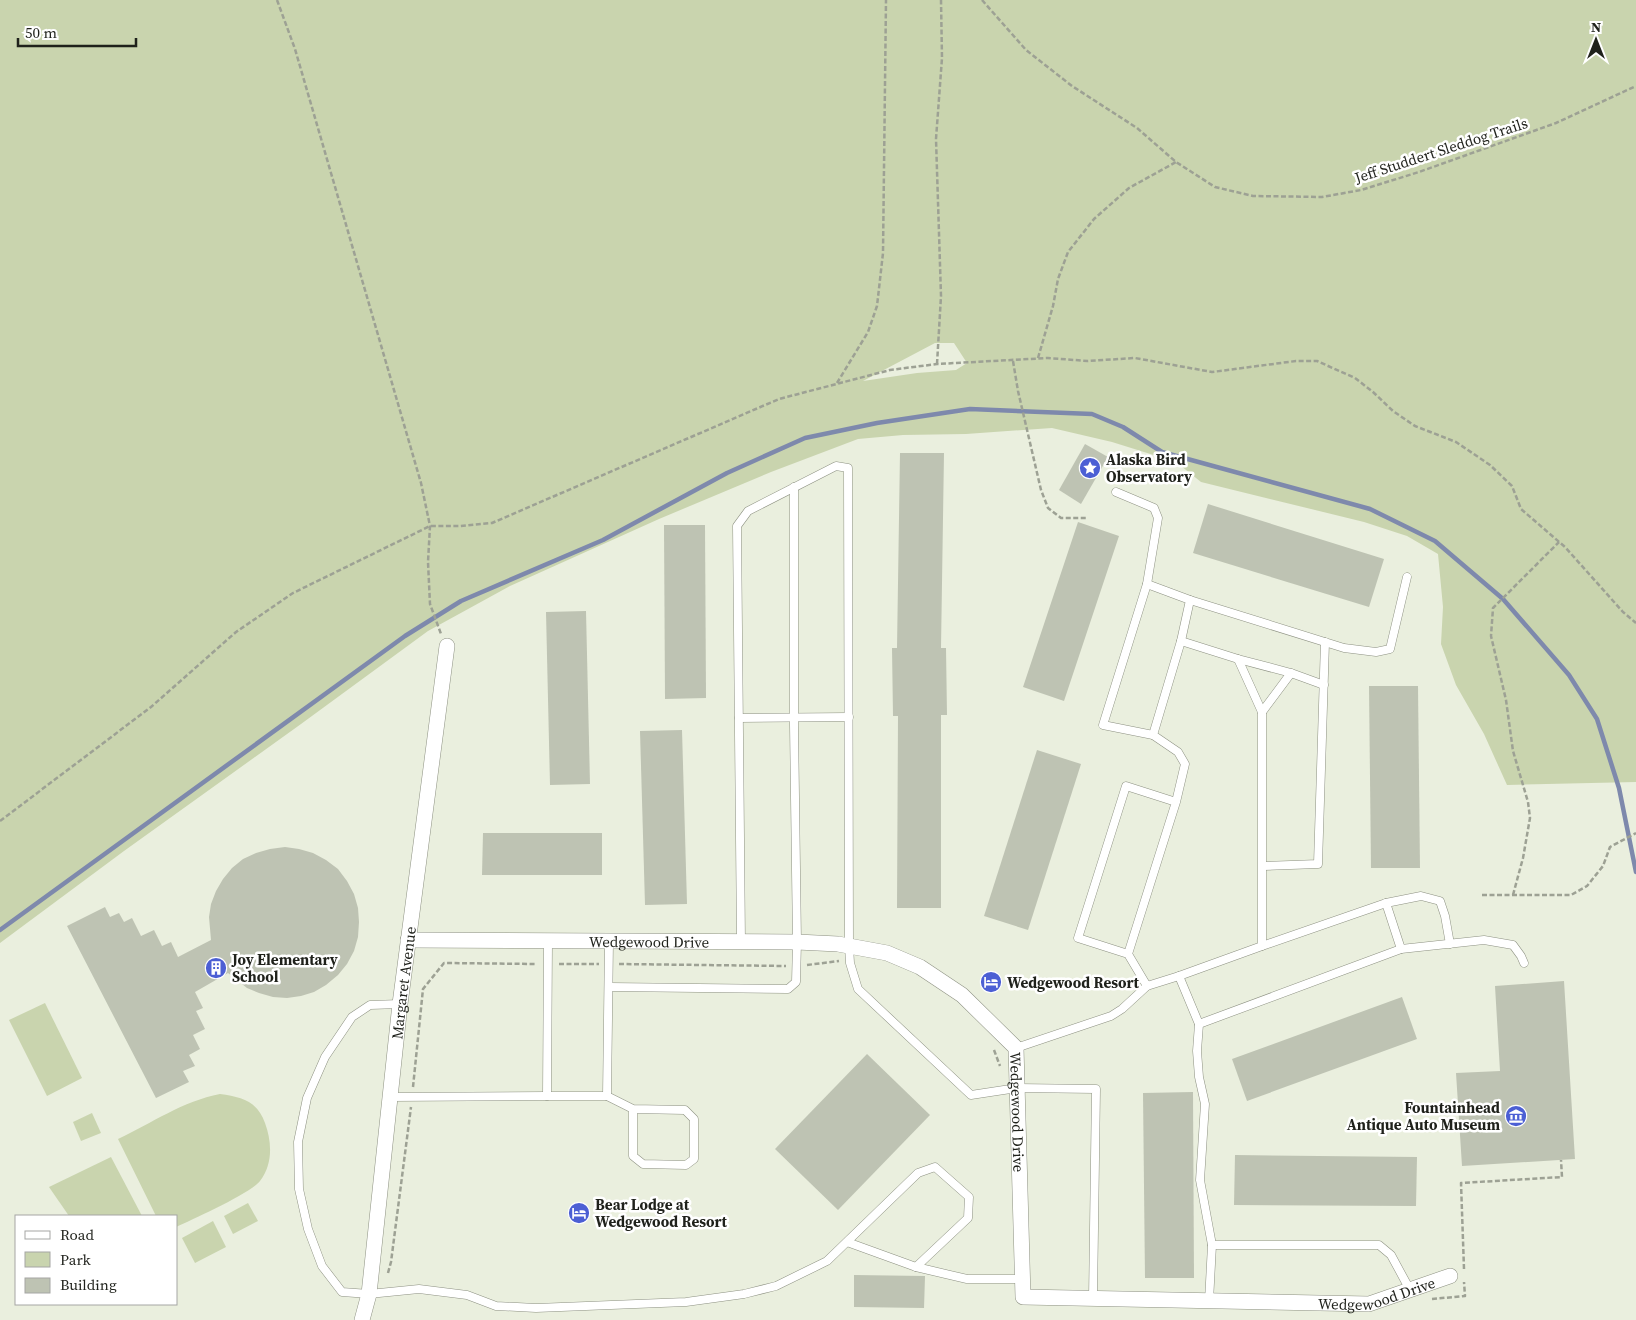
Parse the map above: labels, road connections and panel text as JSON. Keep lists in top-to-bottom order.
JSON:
{
  "streets": {
    "street": ["Wedgewood Drive", "Margaret Avenue"],
    "path": ["Jeff Studdert Sleddog Trails"]
  },
  "crossings": [
    ["Wedgewood Drive", "Margaret Avenue"]
  ],
  "places": {
    "place": ["Alaska Bird Observatory"],
    "building": ["Joy Elementary School"],
    "hotel": ["Wedgewood Resort", "Bear Lodge at Wedgewood Resort"],
    "museum": ["Fountainhead Antique Auto Museum"]
  },
  "legend": ["Road", "Park", "Building"],
  "scale_bar": "50 m",
  "north": "top"
}
